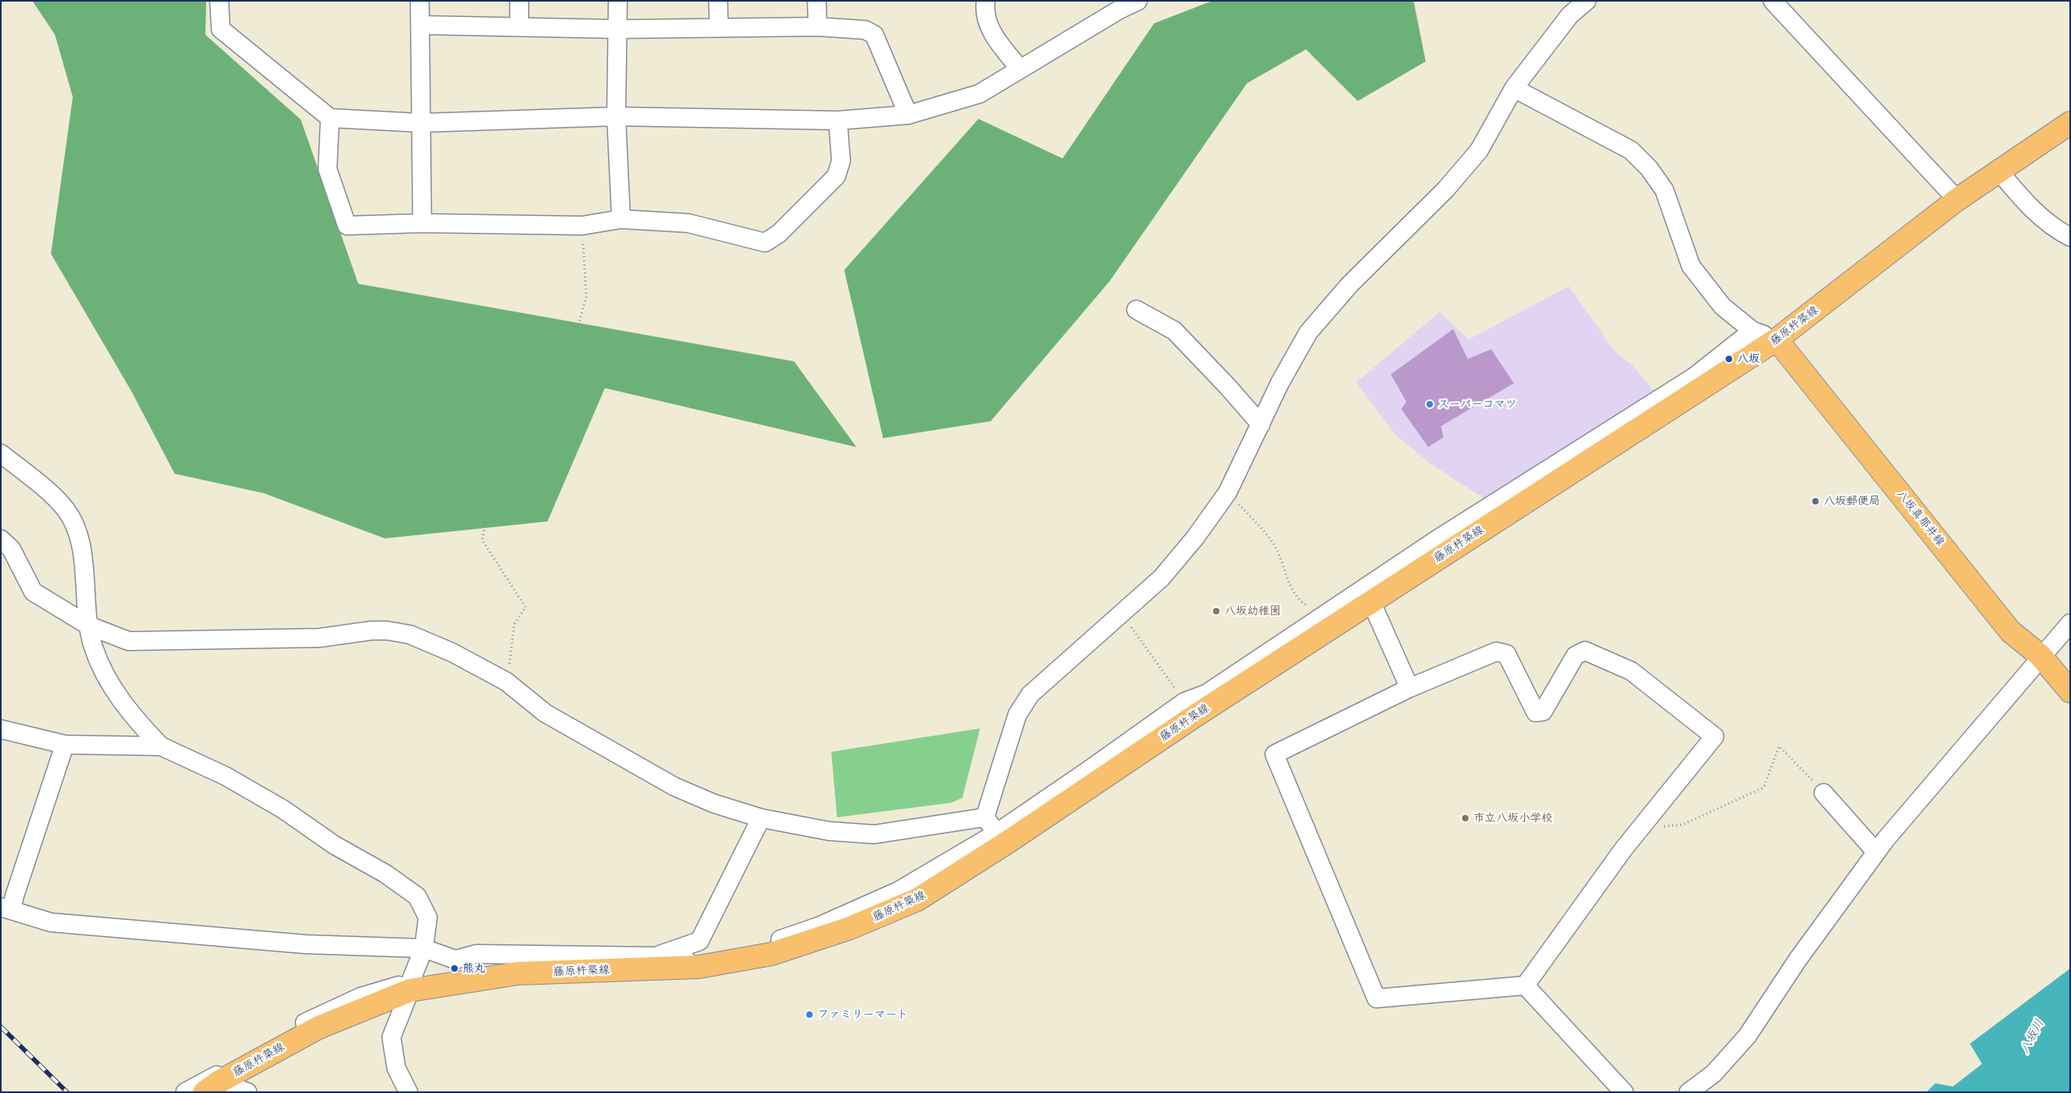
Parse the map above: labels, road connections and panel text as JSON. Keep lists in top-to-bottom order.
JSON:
{
  "streets": {
    "main road": ["藤原杵築線", "八坂真那井線"]
  },
  "crossings": [
    ["藤原杵築線", "八坂真那井線"]
  ],
  "water": ["八坂川"],
  "places": [
    "八坂",
    "スーパーコマツ",
    "八坂郵便局",
    "八坂幼稚園",
    "市立八坂小学校",
    "熊丸",
    "ファミリーマート"
  ]
}
